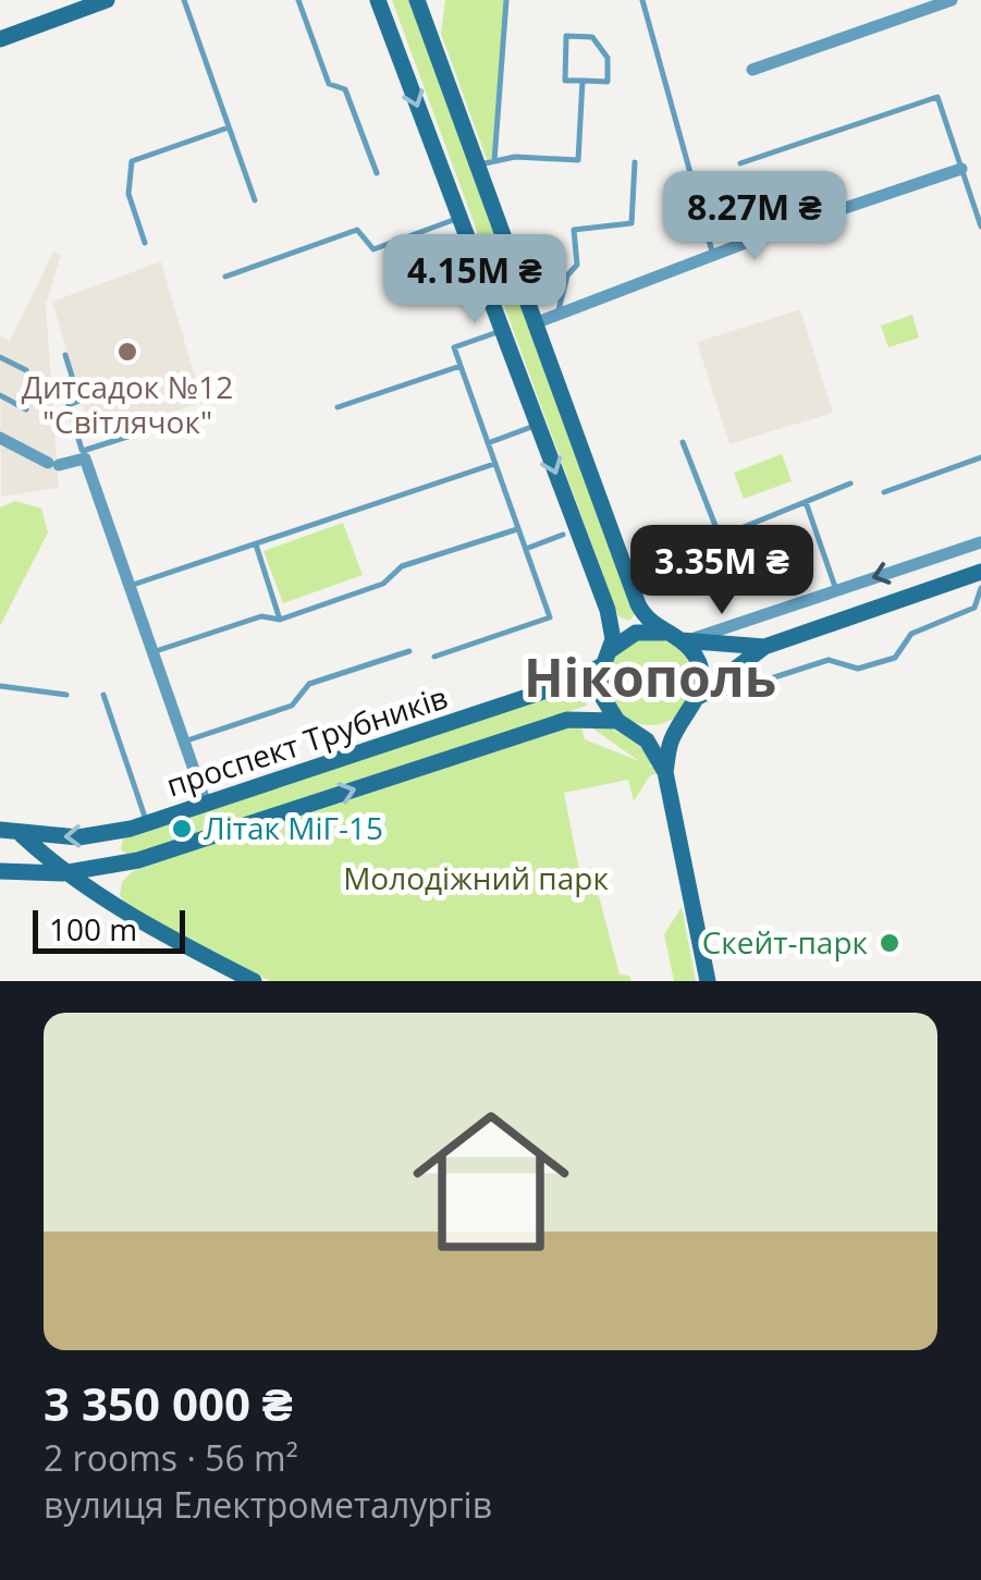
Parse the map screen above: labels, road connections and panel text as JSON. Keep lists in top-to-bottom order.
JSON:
{
  "streets": {
    "main road": ["проспект Трубників"]
  },
  "districts": ["Нікополь"],
  "parks": ["Молодіжний парк"],
  "places": ["Дитсадок №12 \"Світлячок\"", "Літак МіГ-15", "Скейт-парк"],
  "scale_bar": "100 m",
  "page": {
    "price": ["8.27M ₴", "4.15M ₴", "3.35M ₴"],
    "scale": "100 m",
    "list": [
      {
        "name": "3 350 000 ₴",
        "note": "2 rooms · 56 m² · вулиця Електрометалургів"
      }
    ]
  }
}
